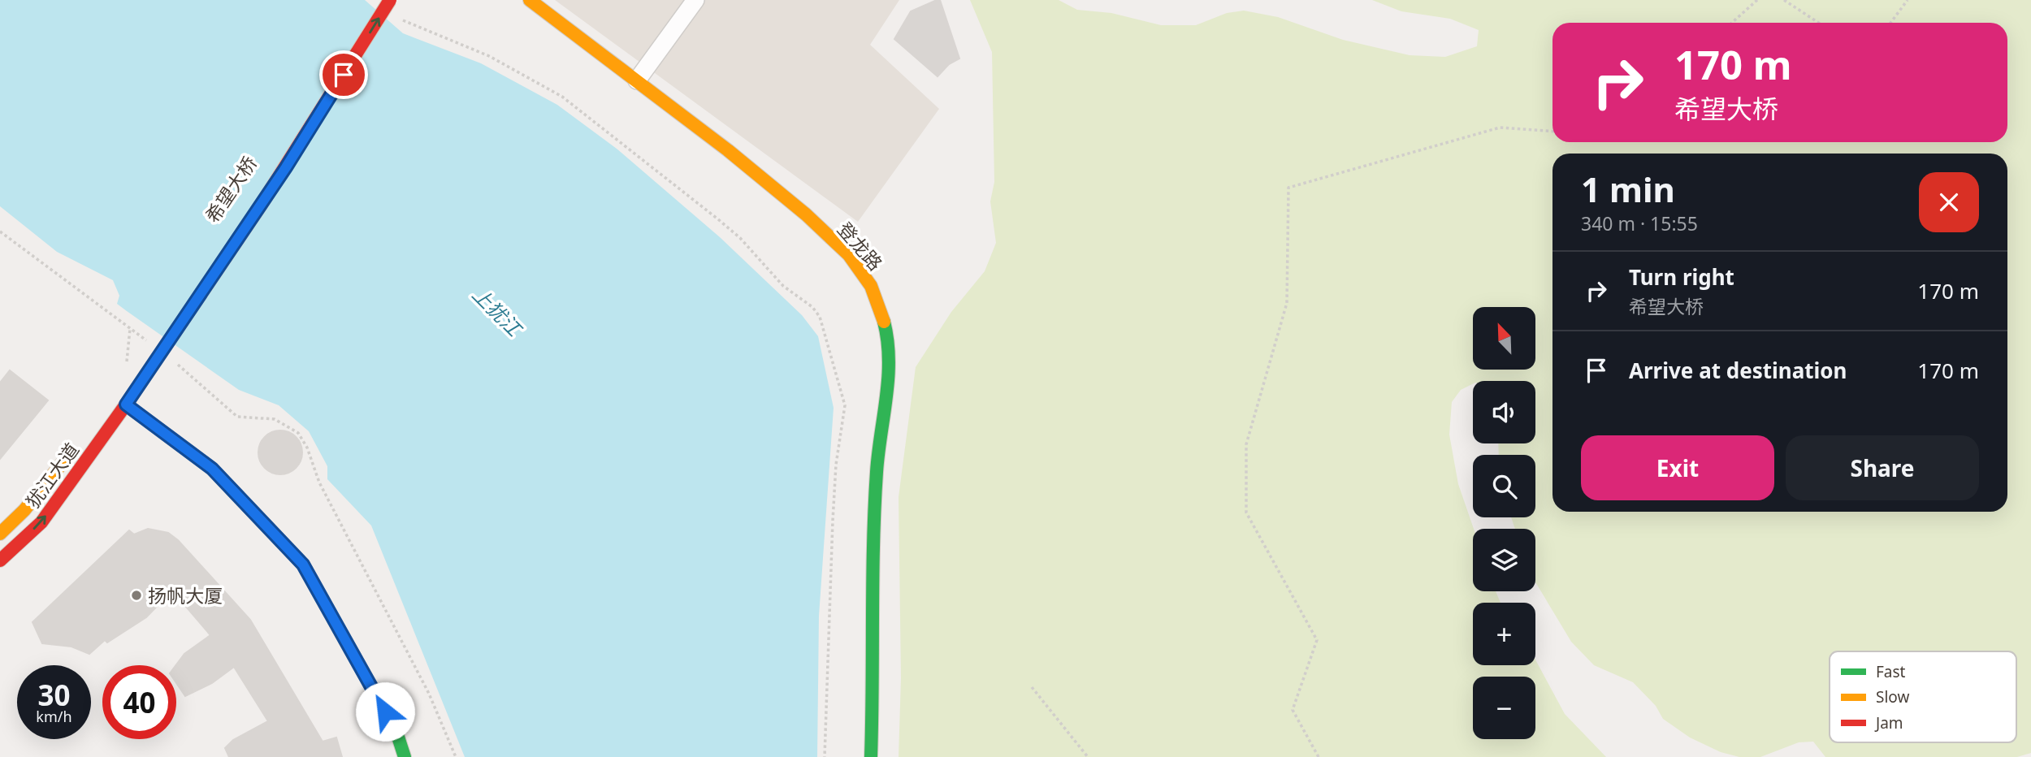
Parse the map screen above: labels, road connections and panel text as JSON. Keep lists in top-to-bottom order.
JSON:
{
  "streets": {
    "street": ["希望大桥", "登龙路", "犹江大道"]
  },
  "crossings": [
    ["希望大桥", "犹江大道"]
  ],
  "one_way": ["希望大桥"],
  "water": ["上犹江"],
  "places": ["扬帆大厦"],
  "legend": ["Fast", "Slow", "Jam"],
  "north": "top left",
  "page": {
    "turn": ["170 m", "希望大桥"],
    "heading": ["1 min", "340 m · 15:55"],
    "list": [
      {
        "name": "Turn right",
        "note": "希望大桥",
        "value": "170 m"
      },
      {
        "name": "Arrive at destination",
        "value": "170 m"
      }
    ],
    "map_buttons": ["+", "−"],
    "buttons": ["Exit", "Share"],
    "speed": "30 km/h",
    "limit": "40"
  }
}
